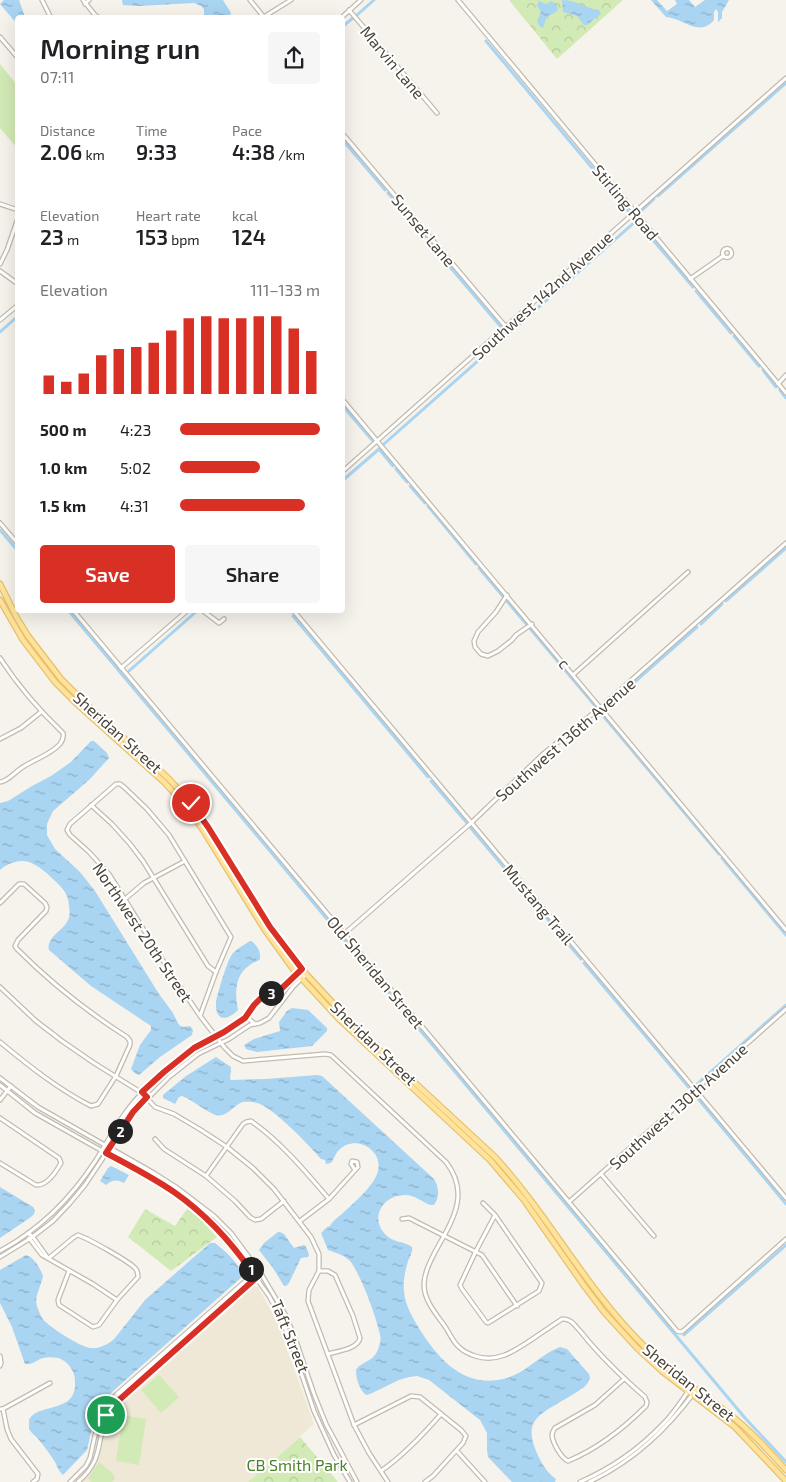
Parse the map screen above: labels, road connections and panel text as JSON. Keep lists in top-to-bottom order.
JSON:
{
  "streets": {
    "main road": ["Sheridan Street"],
    "street": [
      "Marvin Lane",
      "Stirling Road",
      "Sunset Lane",
      "Southwest 142nd Avenue",
      "c",
      "Southwest 136th Avenue",
      "Mustang Trail",
      "Northwest 20th Street",
      "Old Sheridan Street",
      "Southwest 130th Avenue",
      "Taft Street"
    ]
  },
  "crossings": [
    ["Stirling Road", "Southwest 142nd Avenue"],
    ["Sunset Lane", "Southwest 142nd Avenue"],
    ["Southwest 142nd Avenue", "c"],
    ["c", "Southwest 136th Avenue"],
    ["Southwest 136th Avenue", "Mustang Trail"],
    ["Southwest 136th Avenue", "Old Sheridan Street"],
    ["Mustang Trail", "Southwest 130th Avenue"],
    ["Old Sheridan Street", "Southwest 130th Avenue"]
  ],
  "parks": ["CB Smith Park"],
  "page": {
    "heading": ["Morning run", "07:11"],
    "stats": [
      ["Distance", "2.06 km"],
      ["Time", "9:33"],
      ["Pace", "4:38 /km"],
      ["Elevation", "23 m"],
      ["Heart rate", "153 bpm"],
      ["kcal", "124"]
    ],
    "chart": ["Elevation", "111–133 m"],
    "list": [
      {
        "name": "500 m",
        "note": "4:23"
      },
      {
        "name": "1.0 km",
        "note": "5:02"
      },
      {
        "name": "1.5 km",
        "note": "4:31"
      }
    ],
    "buttons": ["Save", "Share"],
    "pins": ["3", "2", "1"]
  }
}
